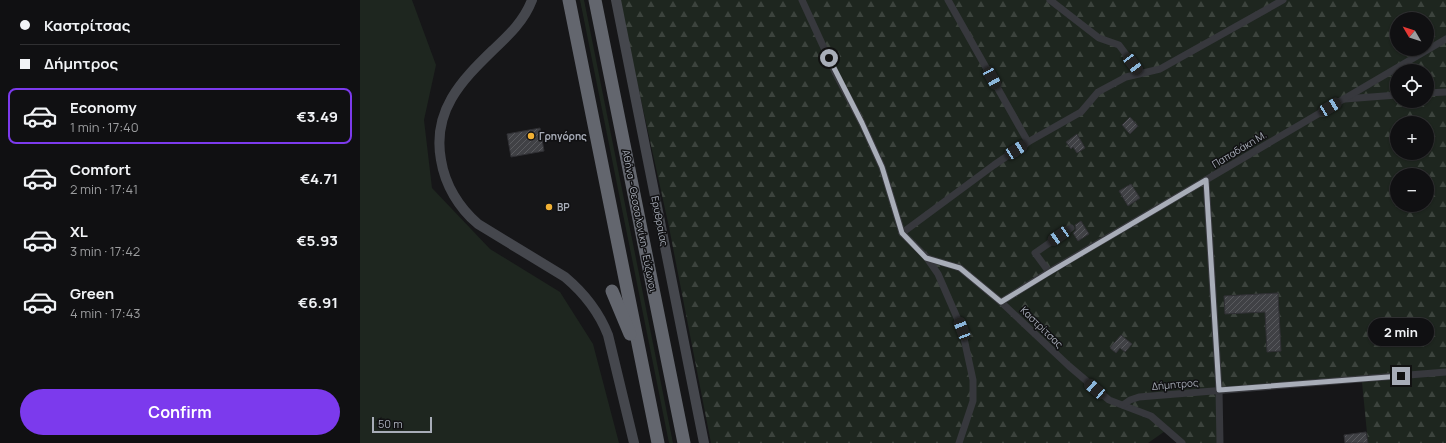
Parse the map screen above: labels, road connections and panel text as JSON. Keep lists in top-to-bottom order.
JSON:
{
  "streets": {
    "highway": ["Αθήνα - Θεσσαλονίκη - Εύζωνοι"],
    "main road": ["Ερυθραίας"],
    "street": ["Παπαδάκη Μ.", "Καστρίτσας", "Δήμητρος"]
  },
  "crossings": [
    ["Παπαδάκη Μ.", "Καστρίτσας"],
    ["Καστρίτσας", "Δήμητρος"]
  ],
  "places": ["Γρηγόρης", "BP"],
  "scale_bar": "50 m",
  "north": "top left",
  "page": {
    "banner": ["Καστρίτσας", "Δήμητρος"],
    "map_buttons": ["+", "−"],
    "list": [
      {
        "name": "Economy",
        "note": "1 min · 17:40",
        "value": "€3.49"
      },
      {
        "name": "Comfort",
        "note": "2 min · 17:41",
        "value": "€4.71"
      },
      {
        "name": "XL",
        "note": "3 min · 17:42",
        "value": "€5.93"
      },
      {
        "name": "Green",
        "note": "4 min · 17:43",
        "value": "€6.91"
      }
    ],
    "bubble": "2 min",
    "buttons": "Confirm",
    "scale": "50 m"
  }
}
